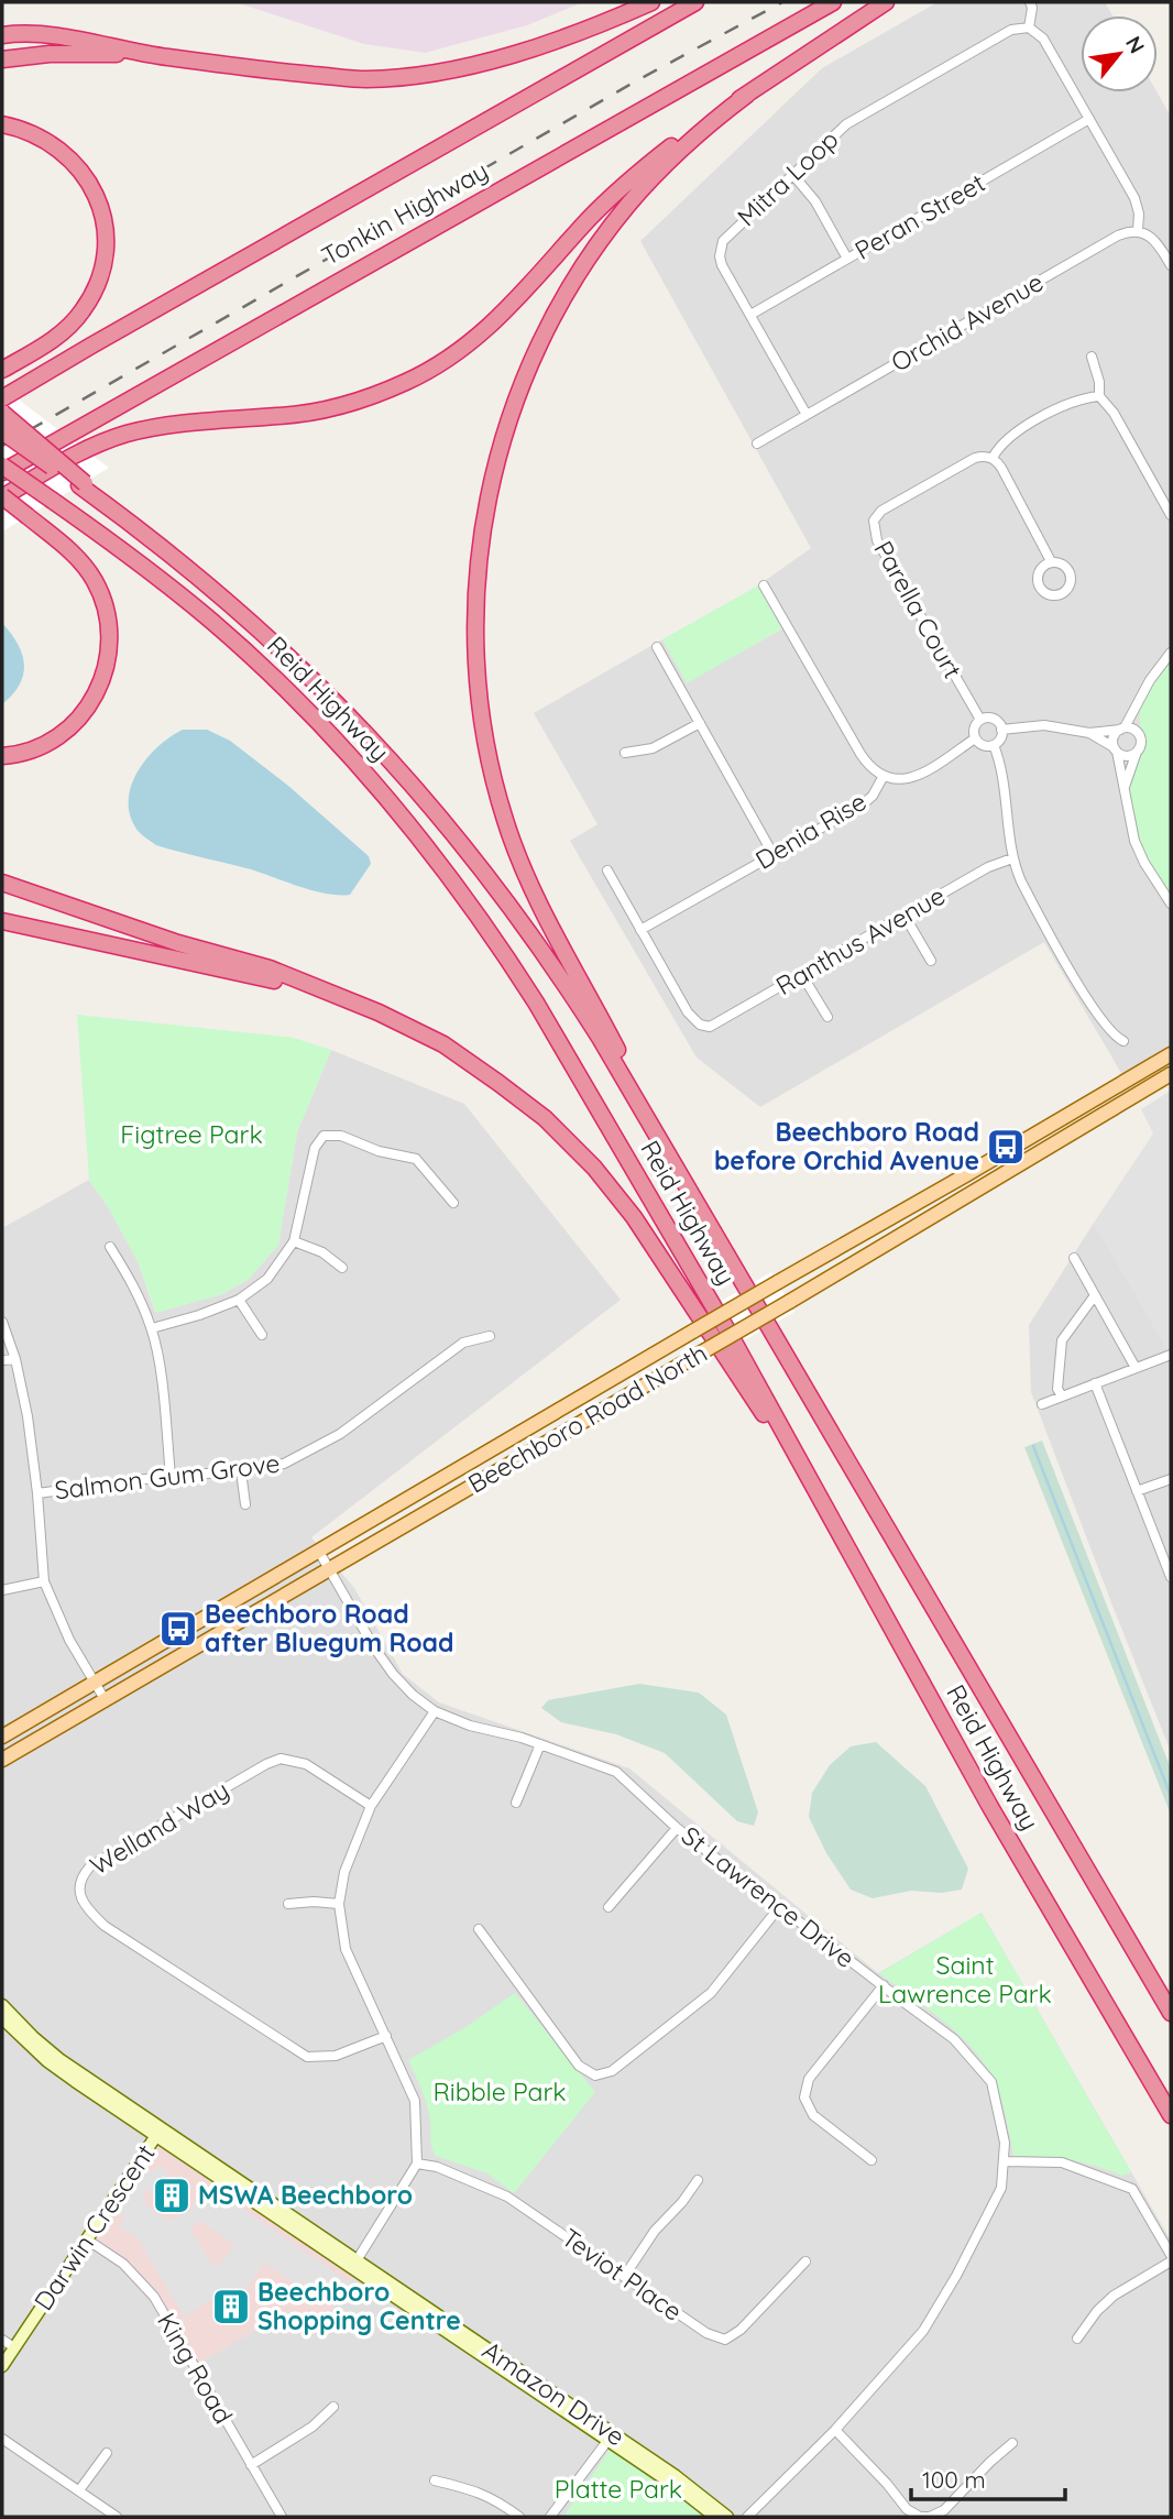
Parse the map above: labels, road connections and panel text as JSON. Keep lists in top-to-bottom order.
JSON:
{
  "streets": {
    "highway": ["Tonkin Highway", "Reid Highway"],
    "main road": ["Beechboro Road North"],
    "street": [
      "Mitra Loop",
      "Peran Street",
      "Orchid Avenue",
      "Parella Court",
      "Denia Rise",
      "Ranthus Avenue",
      "Salmon Gum Grove",
      "Welland Way",
      "St Lawrence Drive",
      "Darwin Crescent",
      "Teviot Place",
      "King Road",
      "Amazon Drive"
    ]
  },
  "crossings": [
    ["Mitra Loop", "Peran Street"],
    ["Mitra Loop", "Orchid Avenue"],
    ["Parella Court", "Denia Rise"],
    ["Denia Rise", "Ranthus Avenue"],
    ["Beechboro Road North", "St Lawrence Drive"],
    ["Darwin Crescent", "King Road"],
    ["Darwin Crescent", "Amazon Drive"]
  ],
  "parks": [
    "Figtree Park",
    "Saint Lawrence Park",
    "Ribble Park",
    "Platte Park"
  ],
  "places": {
    "bus stop": ["Beechboro Road before Orchid Avenue", "Beechboro Road after Bluegum Road"],
    "building": ["MSWA Beechboro", "Beechboro Shopping Centre"]
  },
  "scale_bar": "100 m",
  "north": "top right"
}
